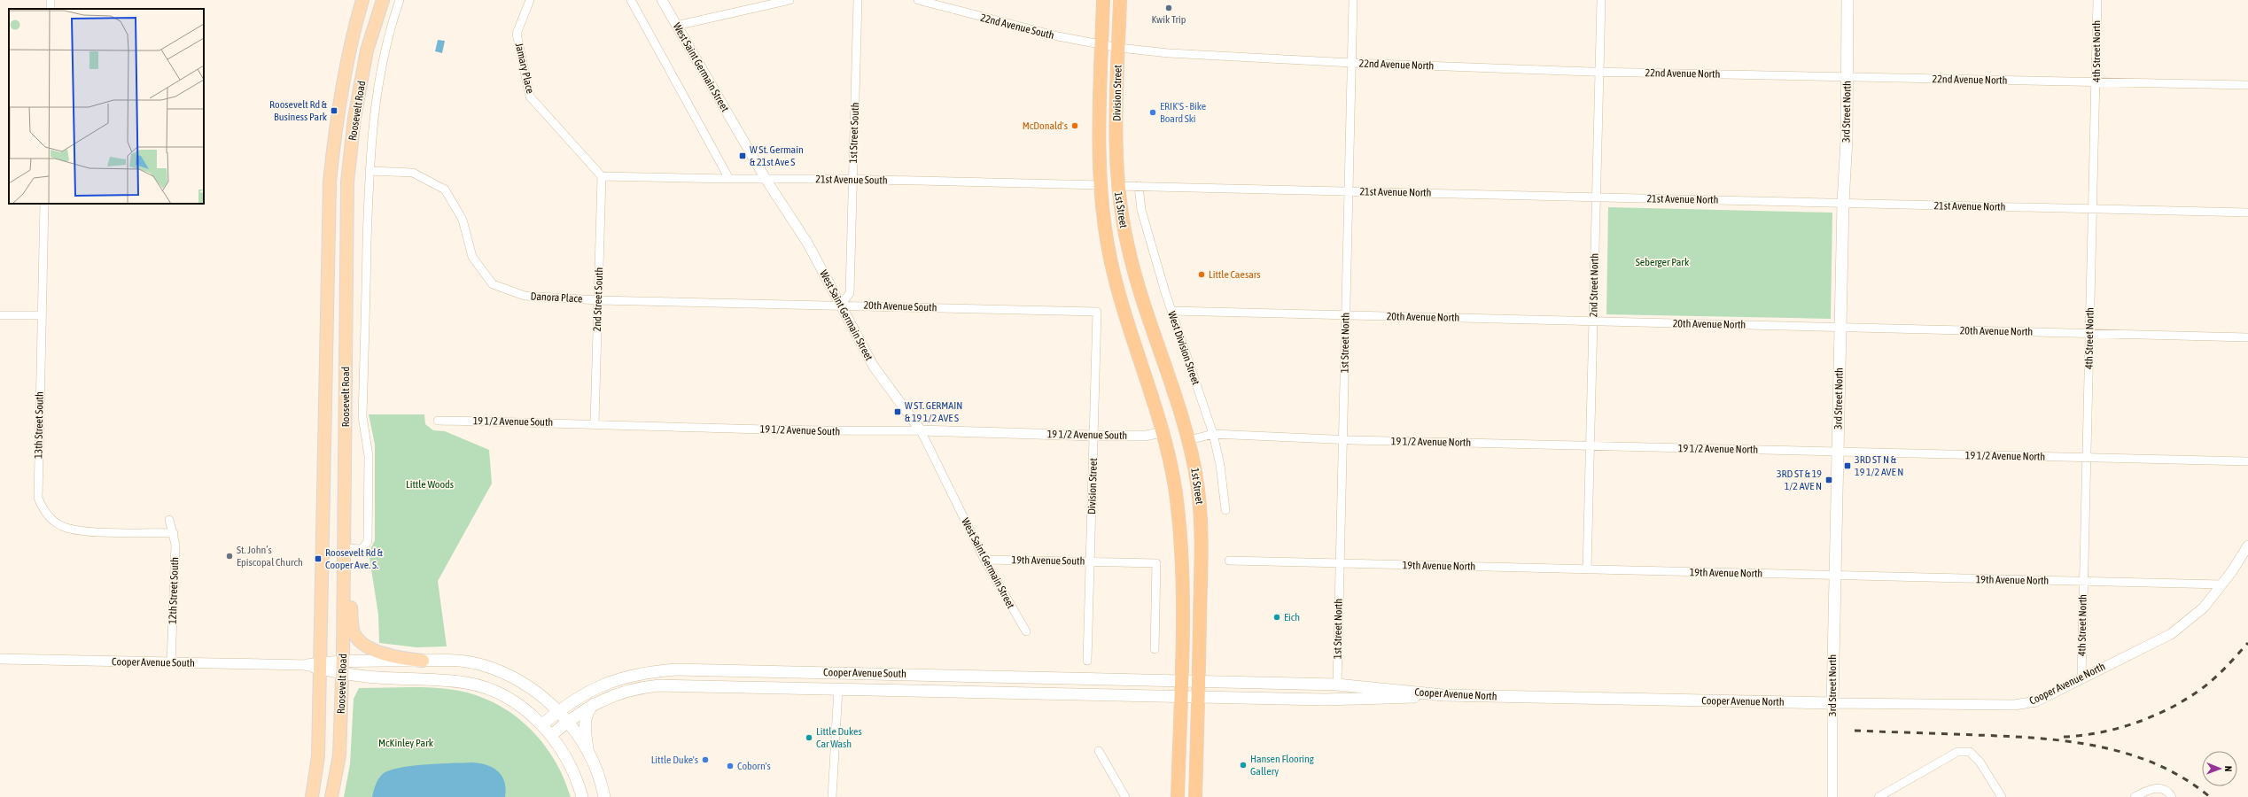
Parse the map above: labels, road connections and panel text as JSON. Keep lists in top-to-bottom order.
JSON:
{
  "streets": {
    "highway": ["Division Street", "1st Street"],
    "main road": [
      "Roosevelt Road",
      "3rd Street North",
      "Cooper Avenue South",
      "Cooper Avenue North"
    ],
    "street": [
      "22nd Avenue South",
      "4th Street North",
      "22nd Avenue North",
      "West Saint Germain Street",
      "Jamary Place",
      "1st Street South",
      "21st Avenue South",
      "21st Avenue North",
      "2nd Street North",
      "Danora Place",
      "2nd Street South",
      "20th Avenue South",
      "20th Avenue North",
      "1st Street North",
      "West Division Street",
      "19 1/2 Avenue South",
      "13th Street South",
      "19 1/2 Avenue North",
      "19th Avenue South",
      "19th Avenue North",
      "12th Street South"
    ]
  },
  "crossings": [
    ["22nd Avenue South", "22nd Avenue North"],
    ["22nd Avenue South", "Division Street"],
    ["4th Street North", "22nd Avenue North"],
    ["4th Street North", "21st Avenue North"],
    ["4th Street North", "20th Avenue North"],
    ["4th Street North", "19 1/2 Avenue North"],
    ["4th Street North", "19th Avenue North"],
    ["4th Street North", "Cooper Avenue North"],
    ["22nd Avenue North", "Division Street"],
    ["22nd Avenue North", "3rd Street North"],
    ["22nd Avenue North", "2nd Street North"],
    ["22nd Avenue North", "1st Street North"],
    ["West Saint Germain Street", "1st Street South"],
    ["West Saint Germain Street", "21st Avenue South"],
    ["West Saint Germain Street", "20th Avenue South"],
    ["West Saint Germain Street", "19 1/2 Avenue South"],
    ["West Saint Germain Street", "19th Avenue South"],
    ["Jamary Place", "21st Avenue South"],
    ["Jamary Place", "2nd Street South"],
    ["Division Street", "21st Avenue South"],
    ["Division Street", "21st Avenue North"],
    ["Division Street", "1st Street"],
    ["Division Street", "20th Avenue South"],
    ["Division Street", "19 1/2 Avenue South"],
    ["Division Street", "19th Avenue South"],
    ["Roosevelt Road", "Cooper Avenue South"],
    ["3rd Street North", "21st Avenue North"],
    ["3rd Street North", "20th Avenue North"],
    ["3rd Street North", "19 1/2 Avenue North"],
    ["3rd Street North", "19th Avenue North"],
    ["3rd Street North", "Cooper Avenue North"],
    ["1st Street South", "21st Avenue South"],
    ["1st Street South", "20th Avenue South"],
    ["21st Avenue South", "1st Street"],
    ["21st Avenue South", "2nd Street South"],
    ["21st Avenue North", "1st Street"],
    ["21st Avenue North", "2nd Street North"],
    ["21st Avenue North", "1st Street North"],
    ["21st Avenue North", "West Division Street"],
    ["1st Street", "19 1/2 Avenue South"],
    ["1st Street", "19 1/2 Avenue North"],
    ["1st Street", "Cooper Avenue South"],
    ["1st Street", "Cooper Avenue North"],
    ["2nd Street North", "20th Avenue North"],
    ["2nd Street North", "19 1/2 Avenue North"],
    ["2nd Street North", "19th Avenue North"],
    ["Danora Place", "2nd Street South"],
    ["Danora Place", "20th Avenue South"],
    ["2nd Street South", "20th Avenue South"],
    ["2nd Street South", "19 1/2 Avenue South"],
    ["20th Avenue North", "1st Street North"],
    ["20th Avenue North", "West Division Street"],
    ["1st Street North", "19 1/2 Avenue North"],
    ["1st Street North", "19th Avenue North"],
    ["1st Street North", "Cooper Avenue North"],
    ["West Division Street", "19 1/2 Avenue North"],
    ["13th Street South", "12th Street South"],
    ["19th Avenue North", "Cooper Avenue North"],
    ["12th Street South", "Cooper Avenue South"],
    ["Cooper Avenue South", "Cooper Avenue North"]
  ],
  "parks": ["Seberger Park", "Little Woods", "McKinley Park"],
  "places": {
    "other": [
      "Kwik Trip",
      "ERIK'S - Bike Board Ski",
      "McDonald's",
      "Little Caesars",
      "St. John’s Episcopal Church",
      "Eich",
      "Little Dukes Car Wash",
      "Little Duke's",
      "Hansen Flooring Gallery",
      "Coborn's"
    ],
    "transit": [
      "Roosevelt Rd & Business Park",
      "W St. Germain & 21st Ave S",
      "W ST. GERMAIN & 19 1/2 AVE S",
      "3RD ST N & 19 1/2 AVE N",
      "3RD ST & 19 1/2 AVE N",
      "Roosevelt Rd & Cooper Ave. S."
    ]
  },
  "north": "right"
}
